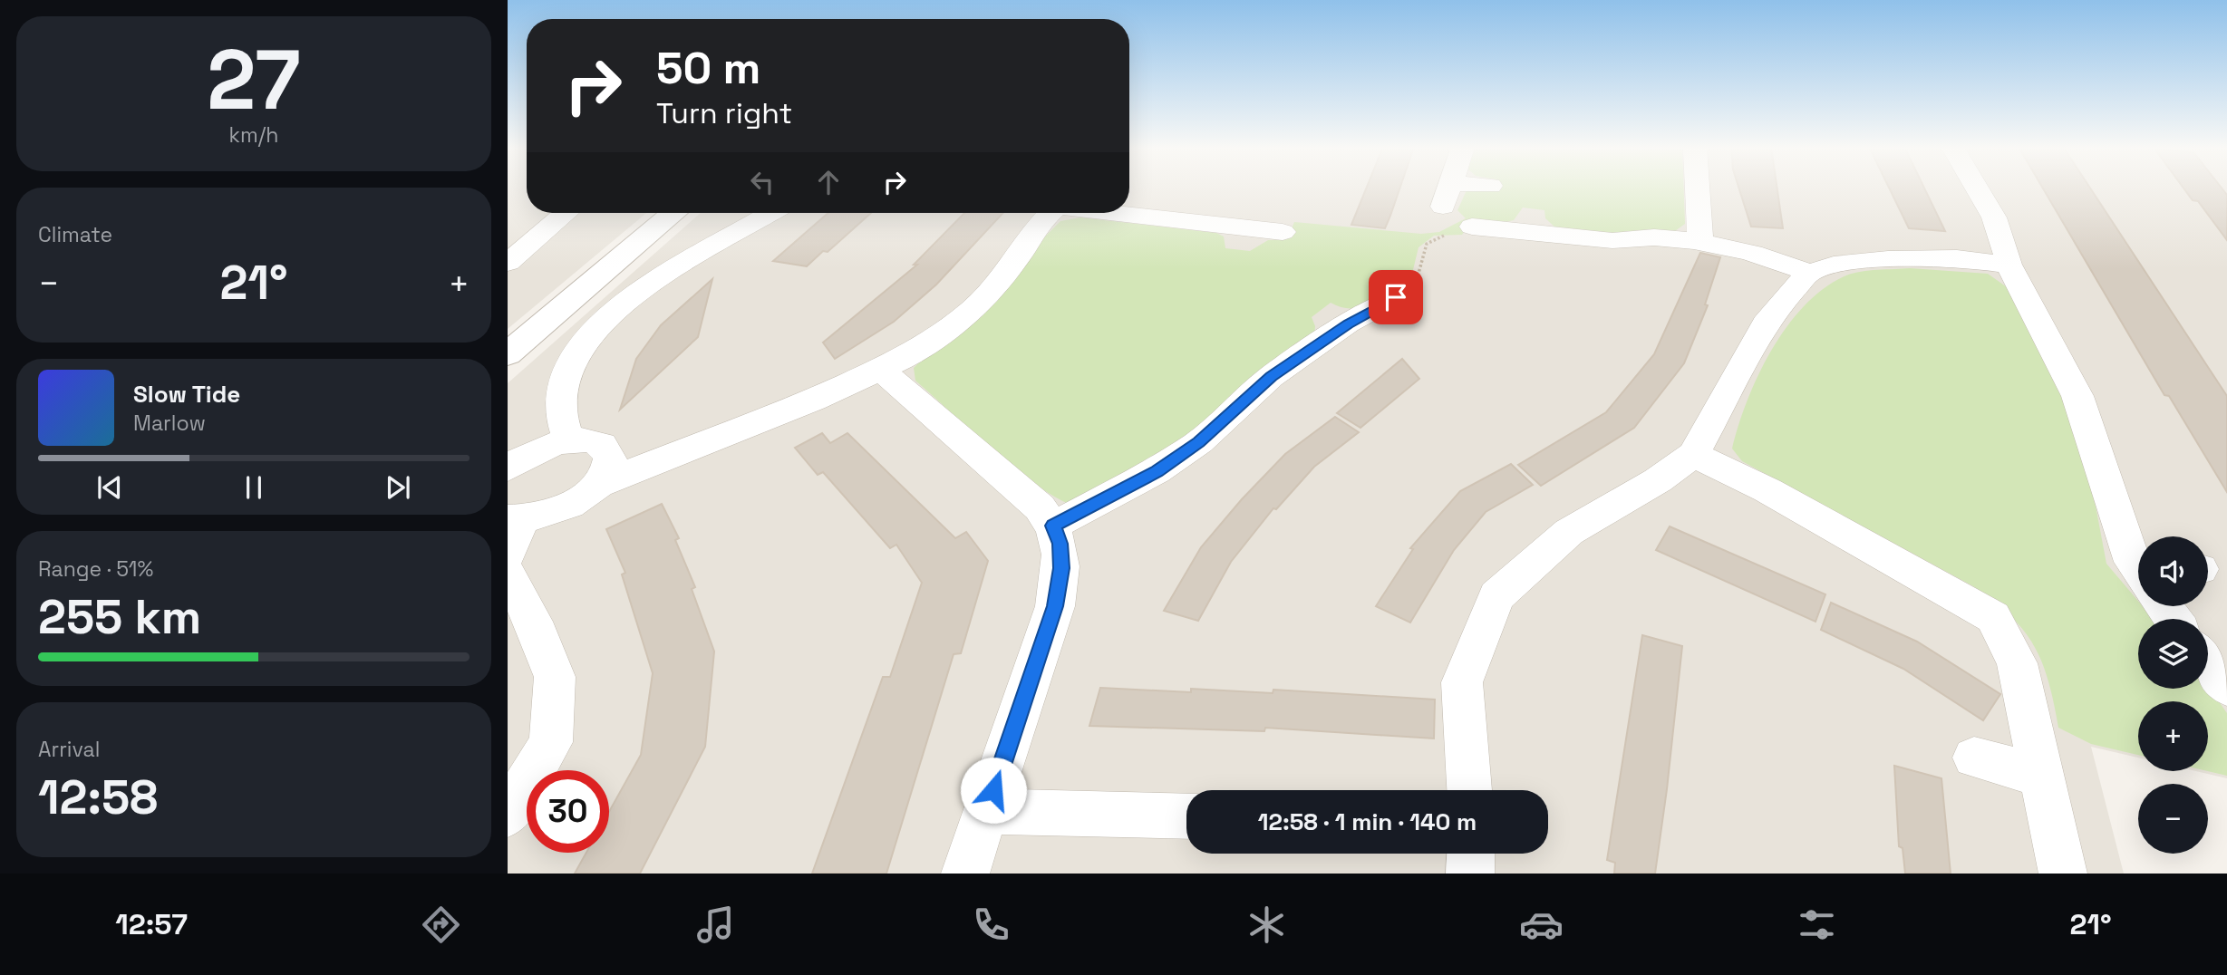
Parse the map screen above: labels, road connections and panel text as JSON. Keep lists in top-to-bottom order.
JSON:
{
  "page": {
    "tile": [
      ["27", "km/h"],
      "Climate",
      ["Range · 51%", "255 km"],
      ["Arrival", "12:58"]
    ],
    "turn": ["50 m", "Turn right"],
    "heat": ["−", "21°", "+"],
    "song": ["Slow Tide", "Marlow"],
    "map_buttons": ["+", "−"],
    "limit": "30",
    "trip": "12:58 · 1 min · 140 m",
    "tabs": ["12:57", "21°"]
  }
}
